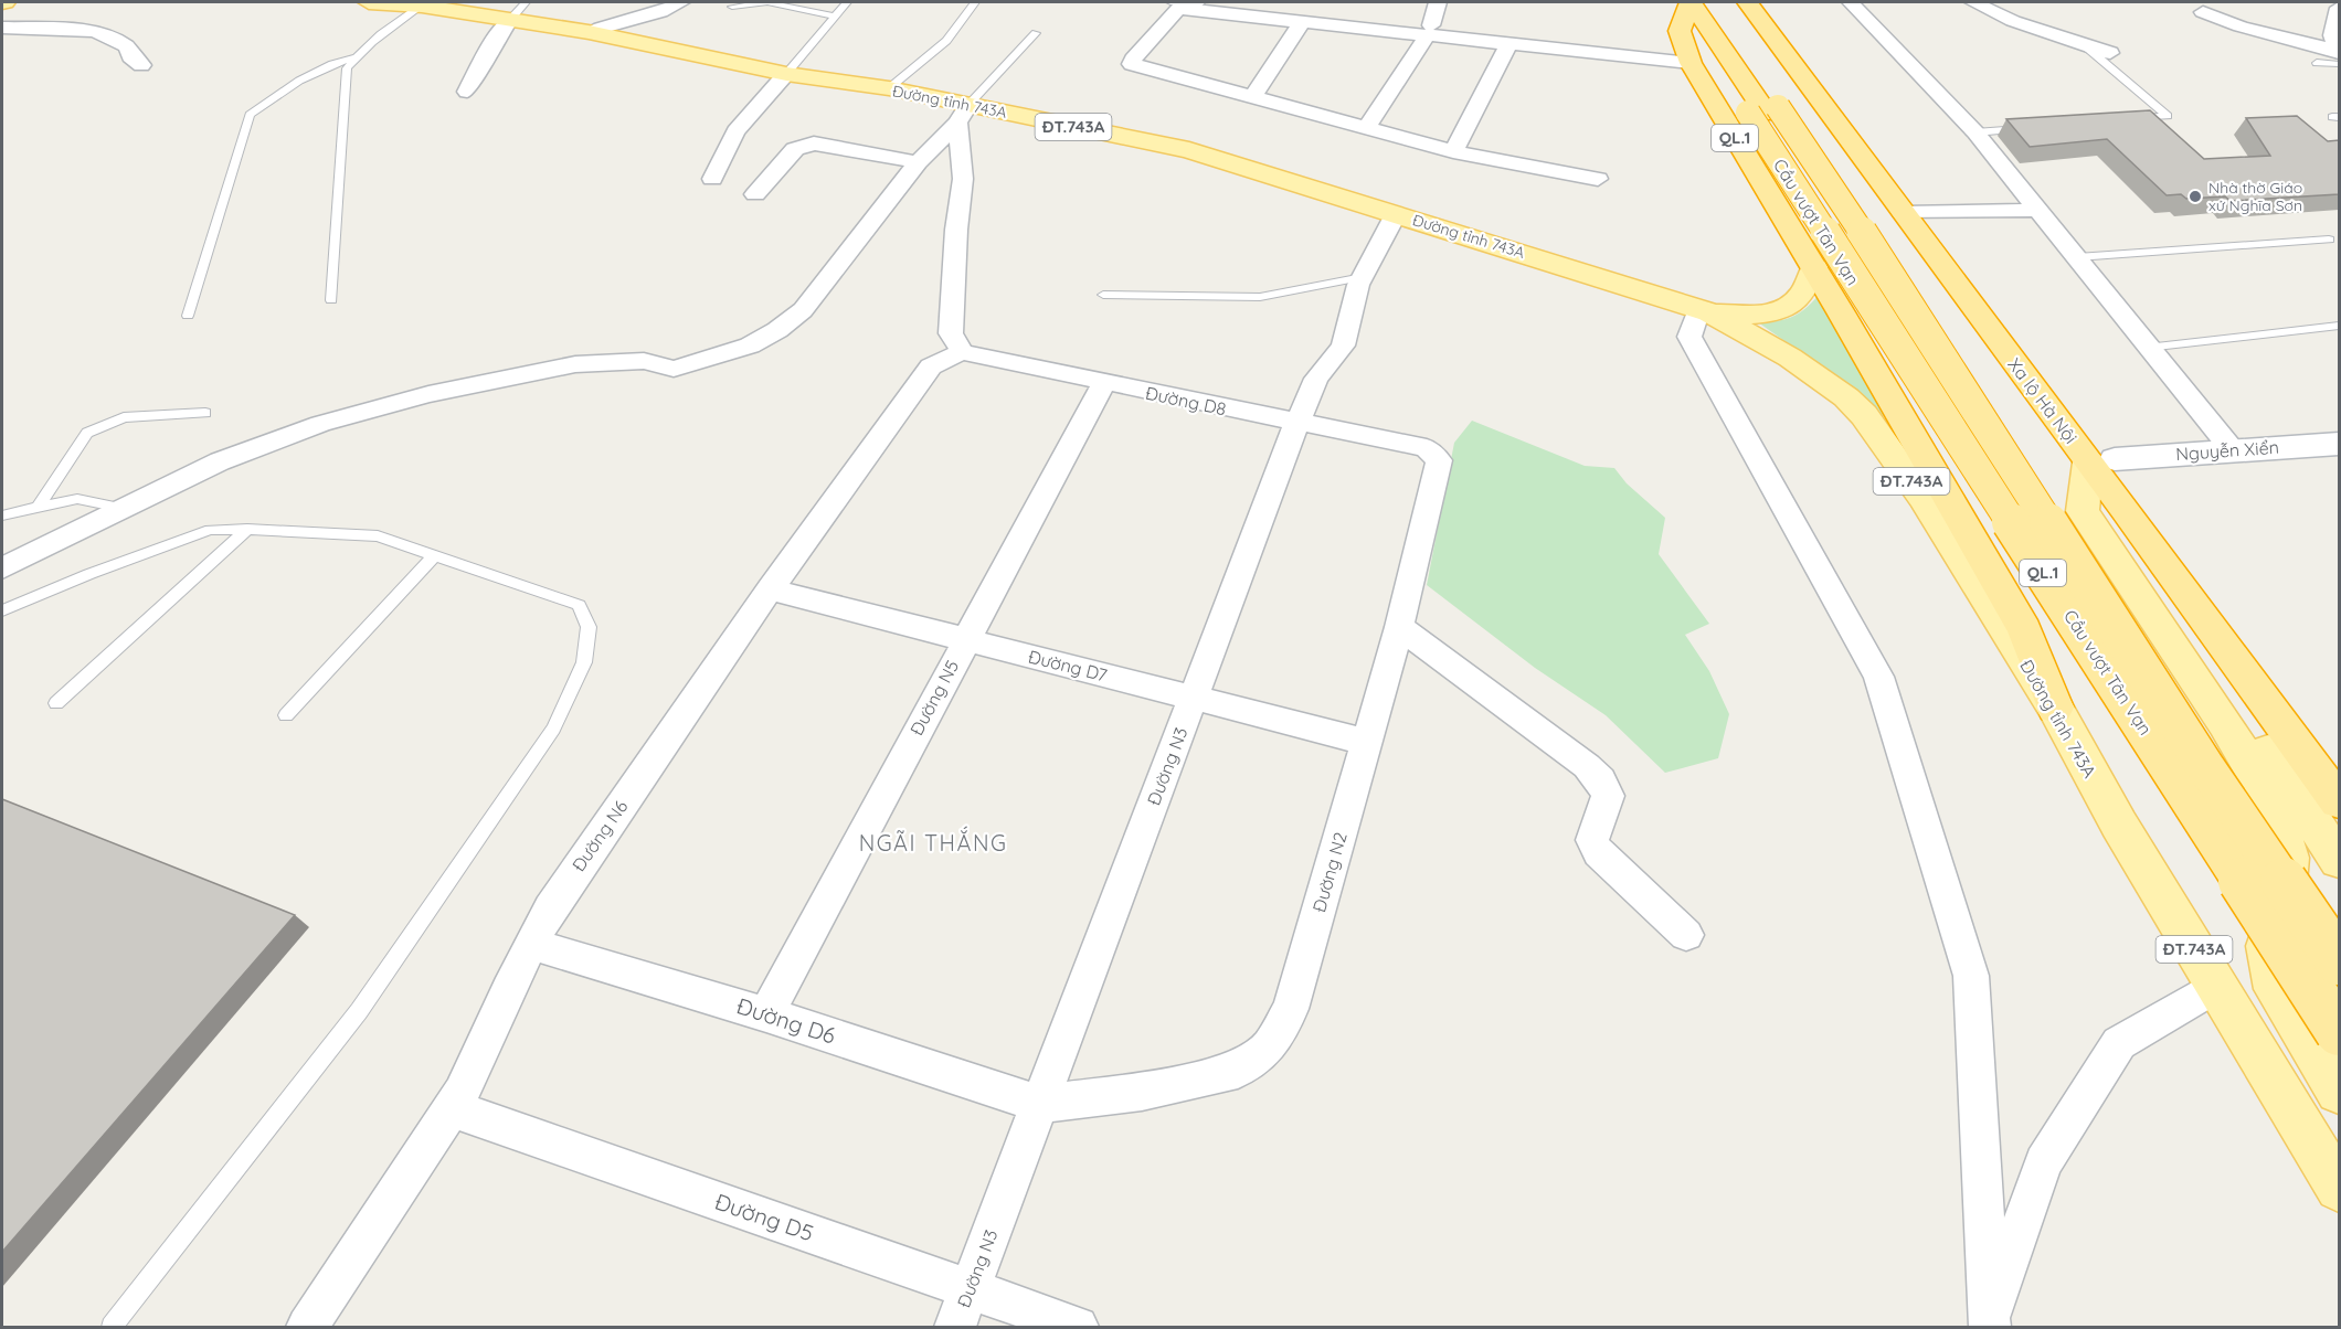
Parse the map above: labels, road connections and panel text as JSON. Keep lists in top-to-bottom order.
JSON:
{
  "streets": {
    "highway": ["QL.1", "Cầu vượt Tân Vạn", "Xa lộ Hà Nội"],
    "main road": ["Đường tỉnh 743A", "ĐT.743A", "Nguyễn Xiển"],
    "street": [
      "Đường D8",
      "Đường D7",
      "Đường N5",
      "Đường N3",
      "Đường N6",
      "Đường N2",
      "Đường D6",
      "Đường D5"
    ]
  },
  "crossings": [
    ["Đường tỉnh 743A", "QL.1"],
    ["Đường tỉnh 743A", "Đường N3"],
    ["QL.1", "Cầu vượt Tân Vạn"],
    ["Đường D8", "Đường N5"],
    ["Đường D8", "Đường N3"],
    ["Đường D8", "Đường N6"],
    ["Đường D8", "Đường N2"],
    ["Xa lộ Hà Nội", "Nguyễn Xiển"],
    ["Đường D7", "Đường N5"],
    ["Đường D7", "Đường N3"],
    ["Đường D7", "Đường N6"],
    ["Đường D7", "Đường N2"],
    ["Đường N5", "Đường D6"],
    ["Đường N3", "Đường N2"],
    ["Đường N3", "Đường D6"],
    ["Đường N3", "Đường D5"],
    ["Đường N6", "Đường D6"],
    ["Đường N6", "Đường D5"],
    ["Đường N2", "Đường D6"]
  ],
  "districts": ["NGÃI THẮNG"],
  "places": ["Nhà thờ Giáo xứ Nghĩa Sơn"]
}
